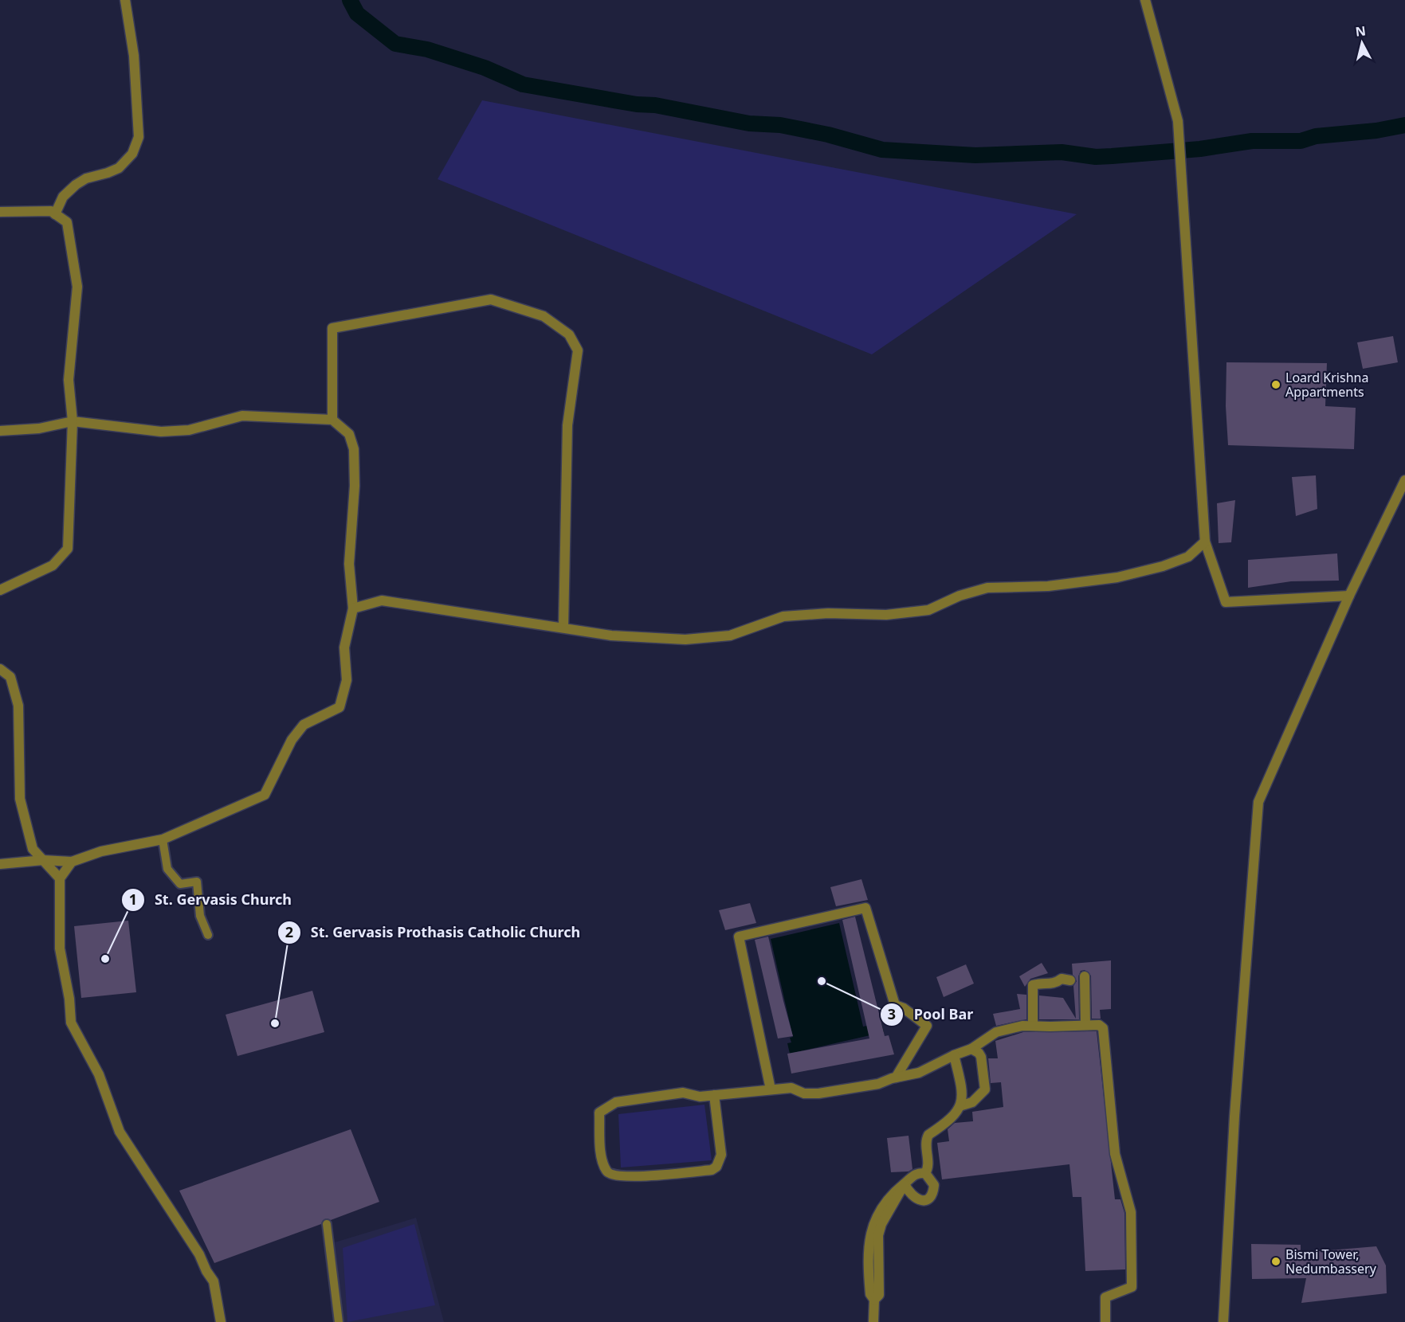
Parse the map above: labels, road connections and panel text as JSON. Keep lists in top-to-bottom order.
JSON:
{
  "places": [
    "Loard Krishna Appartments",
    "St. Gervasis Church",
    "Pool Bar",
    "St. Gervasis Prothasis Catholic Church",
    "Bismi Tower, Nedumbassery"
  ],
  "north": "top"
}
